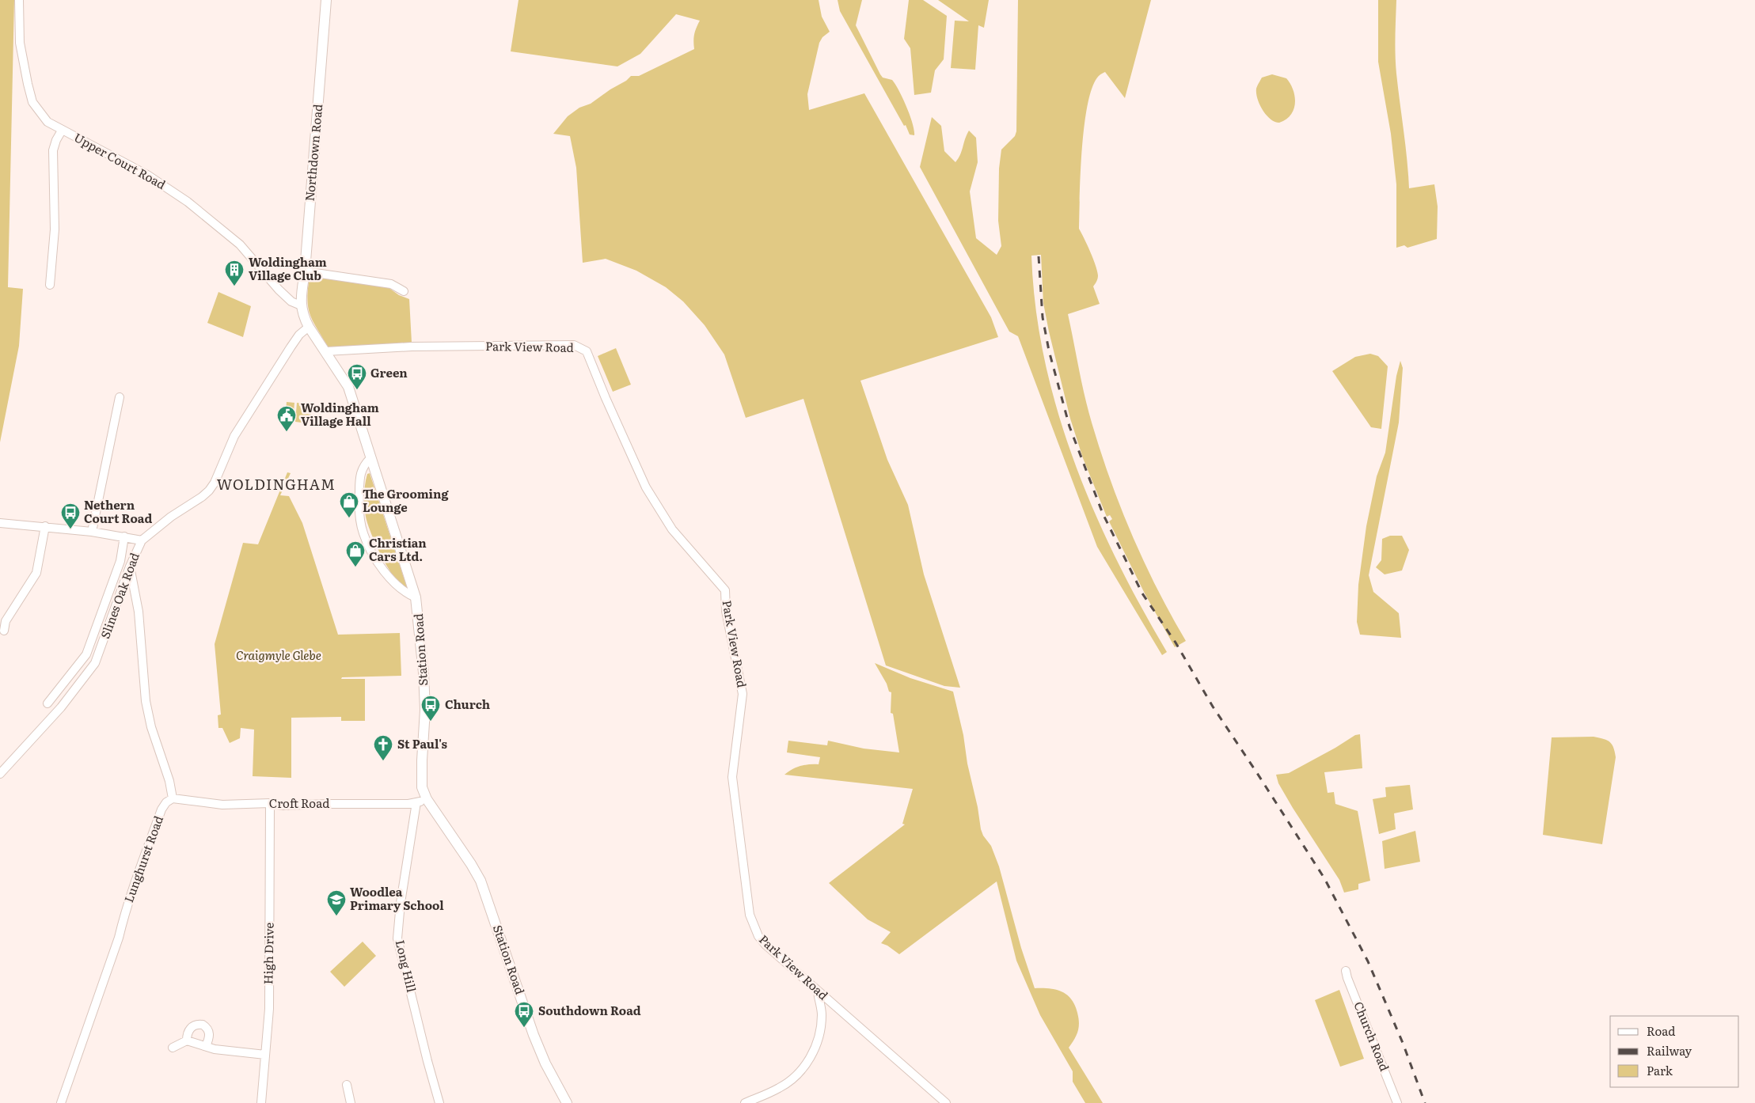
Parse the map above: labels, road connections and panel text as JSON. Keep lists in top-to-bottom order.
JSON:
{
  "streets": {
    "street": [
      "Northdown Road",
      "Upper Court Road",
      "Park View Road",
      "Slines Oak Road",
      "Station Road",
      "Croft Road",
      "Lunghurst Road",
      "High Drive",
      "Long Hill",
      "Church Road"
    ]
  },
  "crossings": [
    ["Northdown Road", "Upper Court Road"],
    ["Northdown Road", "Station Road"],
    ["Upper Court Road", "Station Road"],
    ["Park View Road", "Station Road"],
    ["Slines Oak Road", "Station Road"],
    ["Station Road", "Croft Road"],
    ["Croft Road", "Lunghurst Road"],
    ["Croft Road", "High Drive"],
    ["Croft Road", "Long Hill"]
  ],
  "districts": ["WOLDINGHAM"],
  "parks": ["Craigmyle Glebe"],
  "places": {
    "building": ["Woldingham Village Club"],
    "bus stop": [
      "Green",
      "Nethern Court Road",
      "Church",
      "Southdown Road"
    ],
    "public building": ["Woldingham Village Hall"],
    "shop": ["The Grooming Lounge", "Christian Cars Ltd."],
    "church": ["St Paul's"],
    "school or university": ["Woodlea Primary School"]
  },
  "legend": ["Road", "Railway", "Park"]
}
